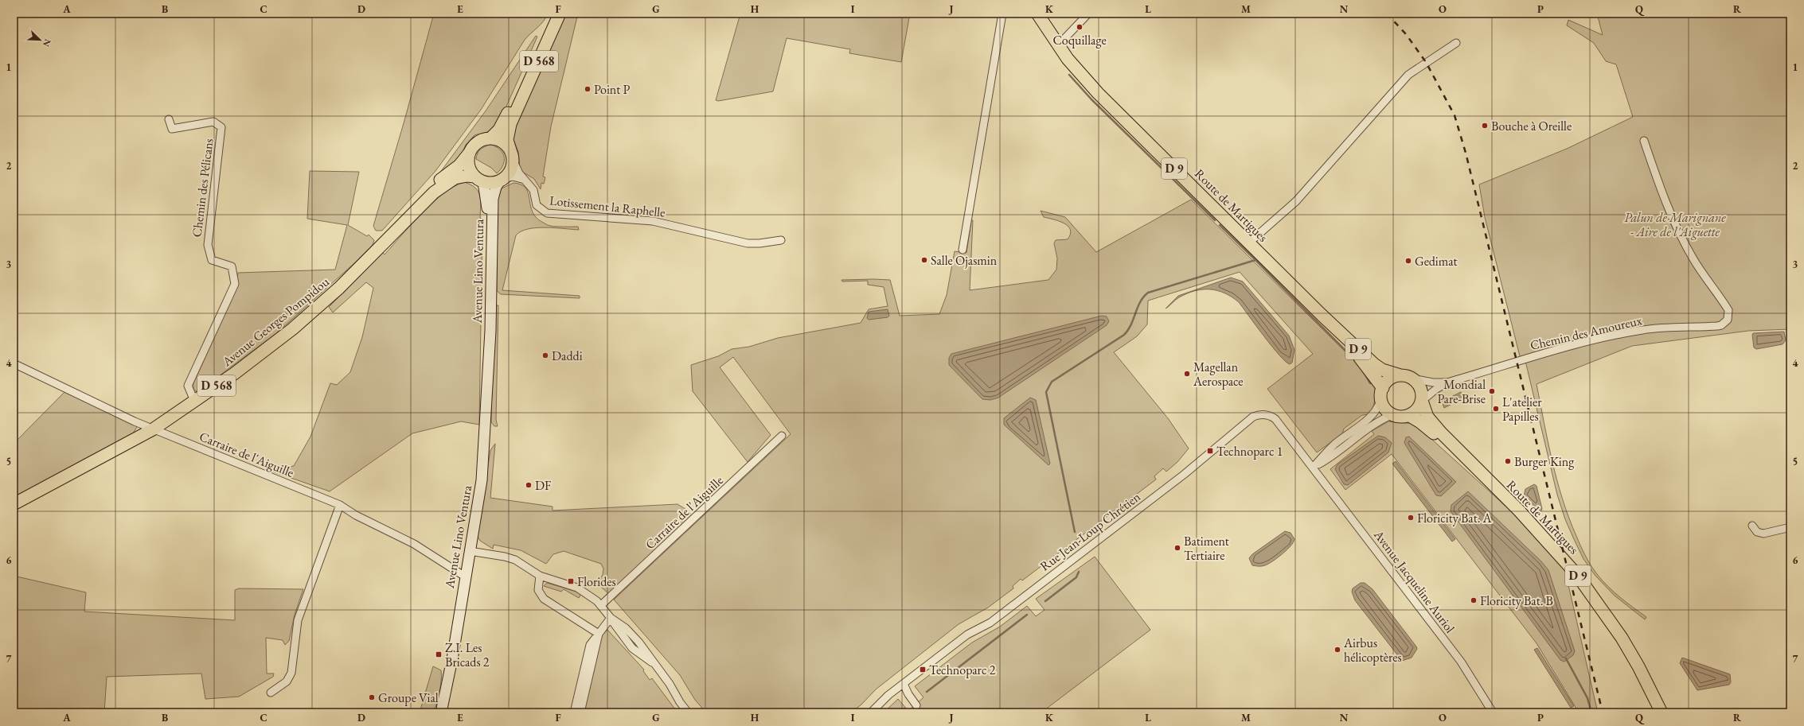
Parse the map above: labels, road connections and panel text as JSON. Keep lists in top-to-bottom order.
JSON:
{
  "streets": {
    "main road": [
      "D 568",
      "D 9",
      "Route de Martigues",
      "Avenue Lino Ventura",
      "Avenue Georges Pompidou"
    ],
    "street": [
      "Chemin des Pélicans",
      "Lotissement la Raphelle",
      "Chemin des Amoureux",
      "Carraire de l'Aiguille",
      "Rue Jean-Loup Chrétien",
      "Avenue Jacqueline Auriol"
    ]
  },
  "crossings": [
    ["D 568", "Lotissement la Raphelle"],
    ["D 568", "Avenue Lino Ventura"],
    ["D 568", "Avenue Georges Pompidou"],
    ["Chemin des Pélicans", "Avenue Georges Pompidou"],
    ["Route de Martigues", "Chemin des Amoureux"],
    ["Lotissement la Raphelle", "Avenue Lino Ventura"],
    ["Lotissement la Raphelle", "Avenue Georges Pompidou"],
    ["Avenue Lino Ventura", "Avenue Georges Pompidou"],
    ["Avenue Lino Ventura", "Carraire de l'Aiguille"],
    ["Avenue Georges Pompidou", "Carraire de l'Aiguille"],
    ["Rue Jean-Loup Chrétien", "Avenue Jacqueline Auriol"]
  ],
  "parks": ["Palun de Marignane - Aire de l'Aiguette"],
  "places": {
    "other": [
      "Coquillage",
      "Point P",
      "Bouche à Oreille",
      "Salle Ojasmin",
      "Gedimat",
      "Daddi",
      "Magellan Aerospace",
      "Mondial Pare-Brise",
      "L'atelier Papilles",
      "Burger King",
      "DF",
      "Floricity Bat. A",
      "Batiment Tertiaire",
      "Floricity Bat. B",
      "Airbus hélicoptères",
      "Groupe Vial"
    ],
    "transit": [
      "Technoparc 1",
      "Florides",
      "Z.I. Les Bricads 2",
      "Technoparc 2"
    ]
  },
  "north": "bottom right",
  "grid": {
    "columns": [
      "A",
      "B",
      "C",
      "D",
      "E",
      "F",
      "G",
      "H",
      "I",
      "J",
      "K",
      "L",
      "M",
      "N",
      "O",
      "P",
      "Q",
      "R"
    ],
    "rows": [
      "1",
      "2",
      "3",
      "4",
      "5",
      "6",
      "7"
    ]
  }
}
